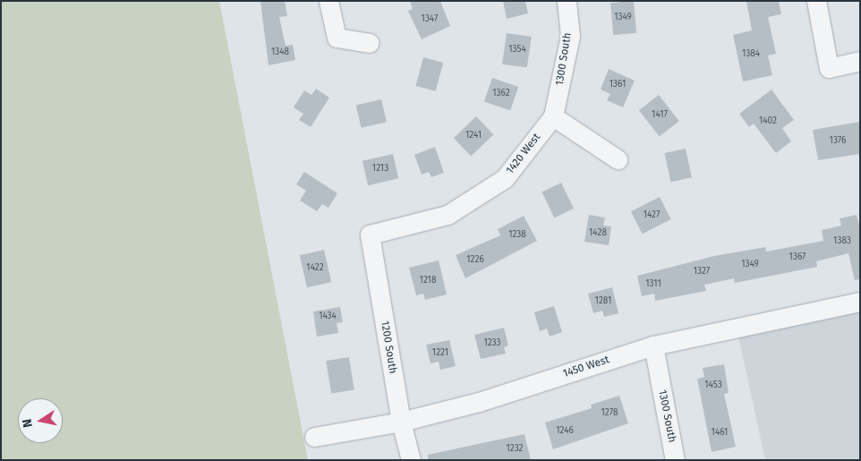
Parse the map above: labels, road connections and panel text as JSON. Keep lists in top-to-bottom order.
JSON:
{
  "streets": {
    "street": [
      "1300 South",
      "1420 West",
      "1200 South",
      "1450 West"
    ]
  },
  "crossings": [
    ["1300 South", "1420 West"],
    ["1300 South", "1450 West"],
    ["1420 West", "1200 South"],
    ["1200 South", "1450 West"]
  ],
  "house_numbers": [
    "1349",
    "1347",
    "1354",
    "1348",
    "1384",
    "1361",
    "1362",
    "1417",
    "1402",
    "1241",
    "1376",
    "1213",
    "1427",
    "1428",
    "1238",
    "1383",
    "1367",
    "1226",
    "1349",
    "1422",
    "1327",
    "1218",
    "1311",
    "1281",
    "1434",
    "1233",
    "1221",
    "1453",
    "1278",
    "1246",
    "1461",
    "1232"
  ],
  "north": "left"
}
